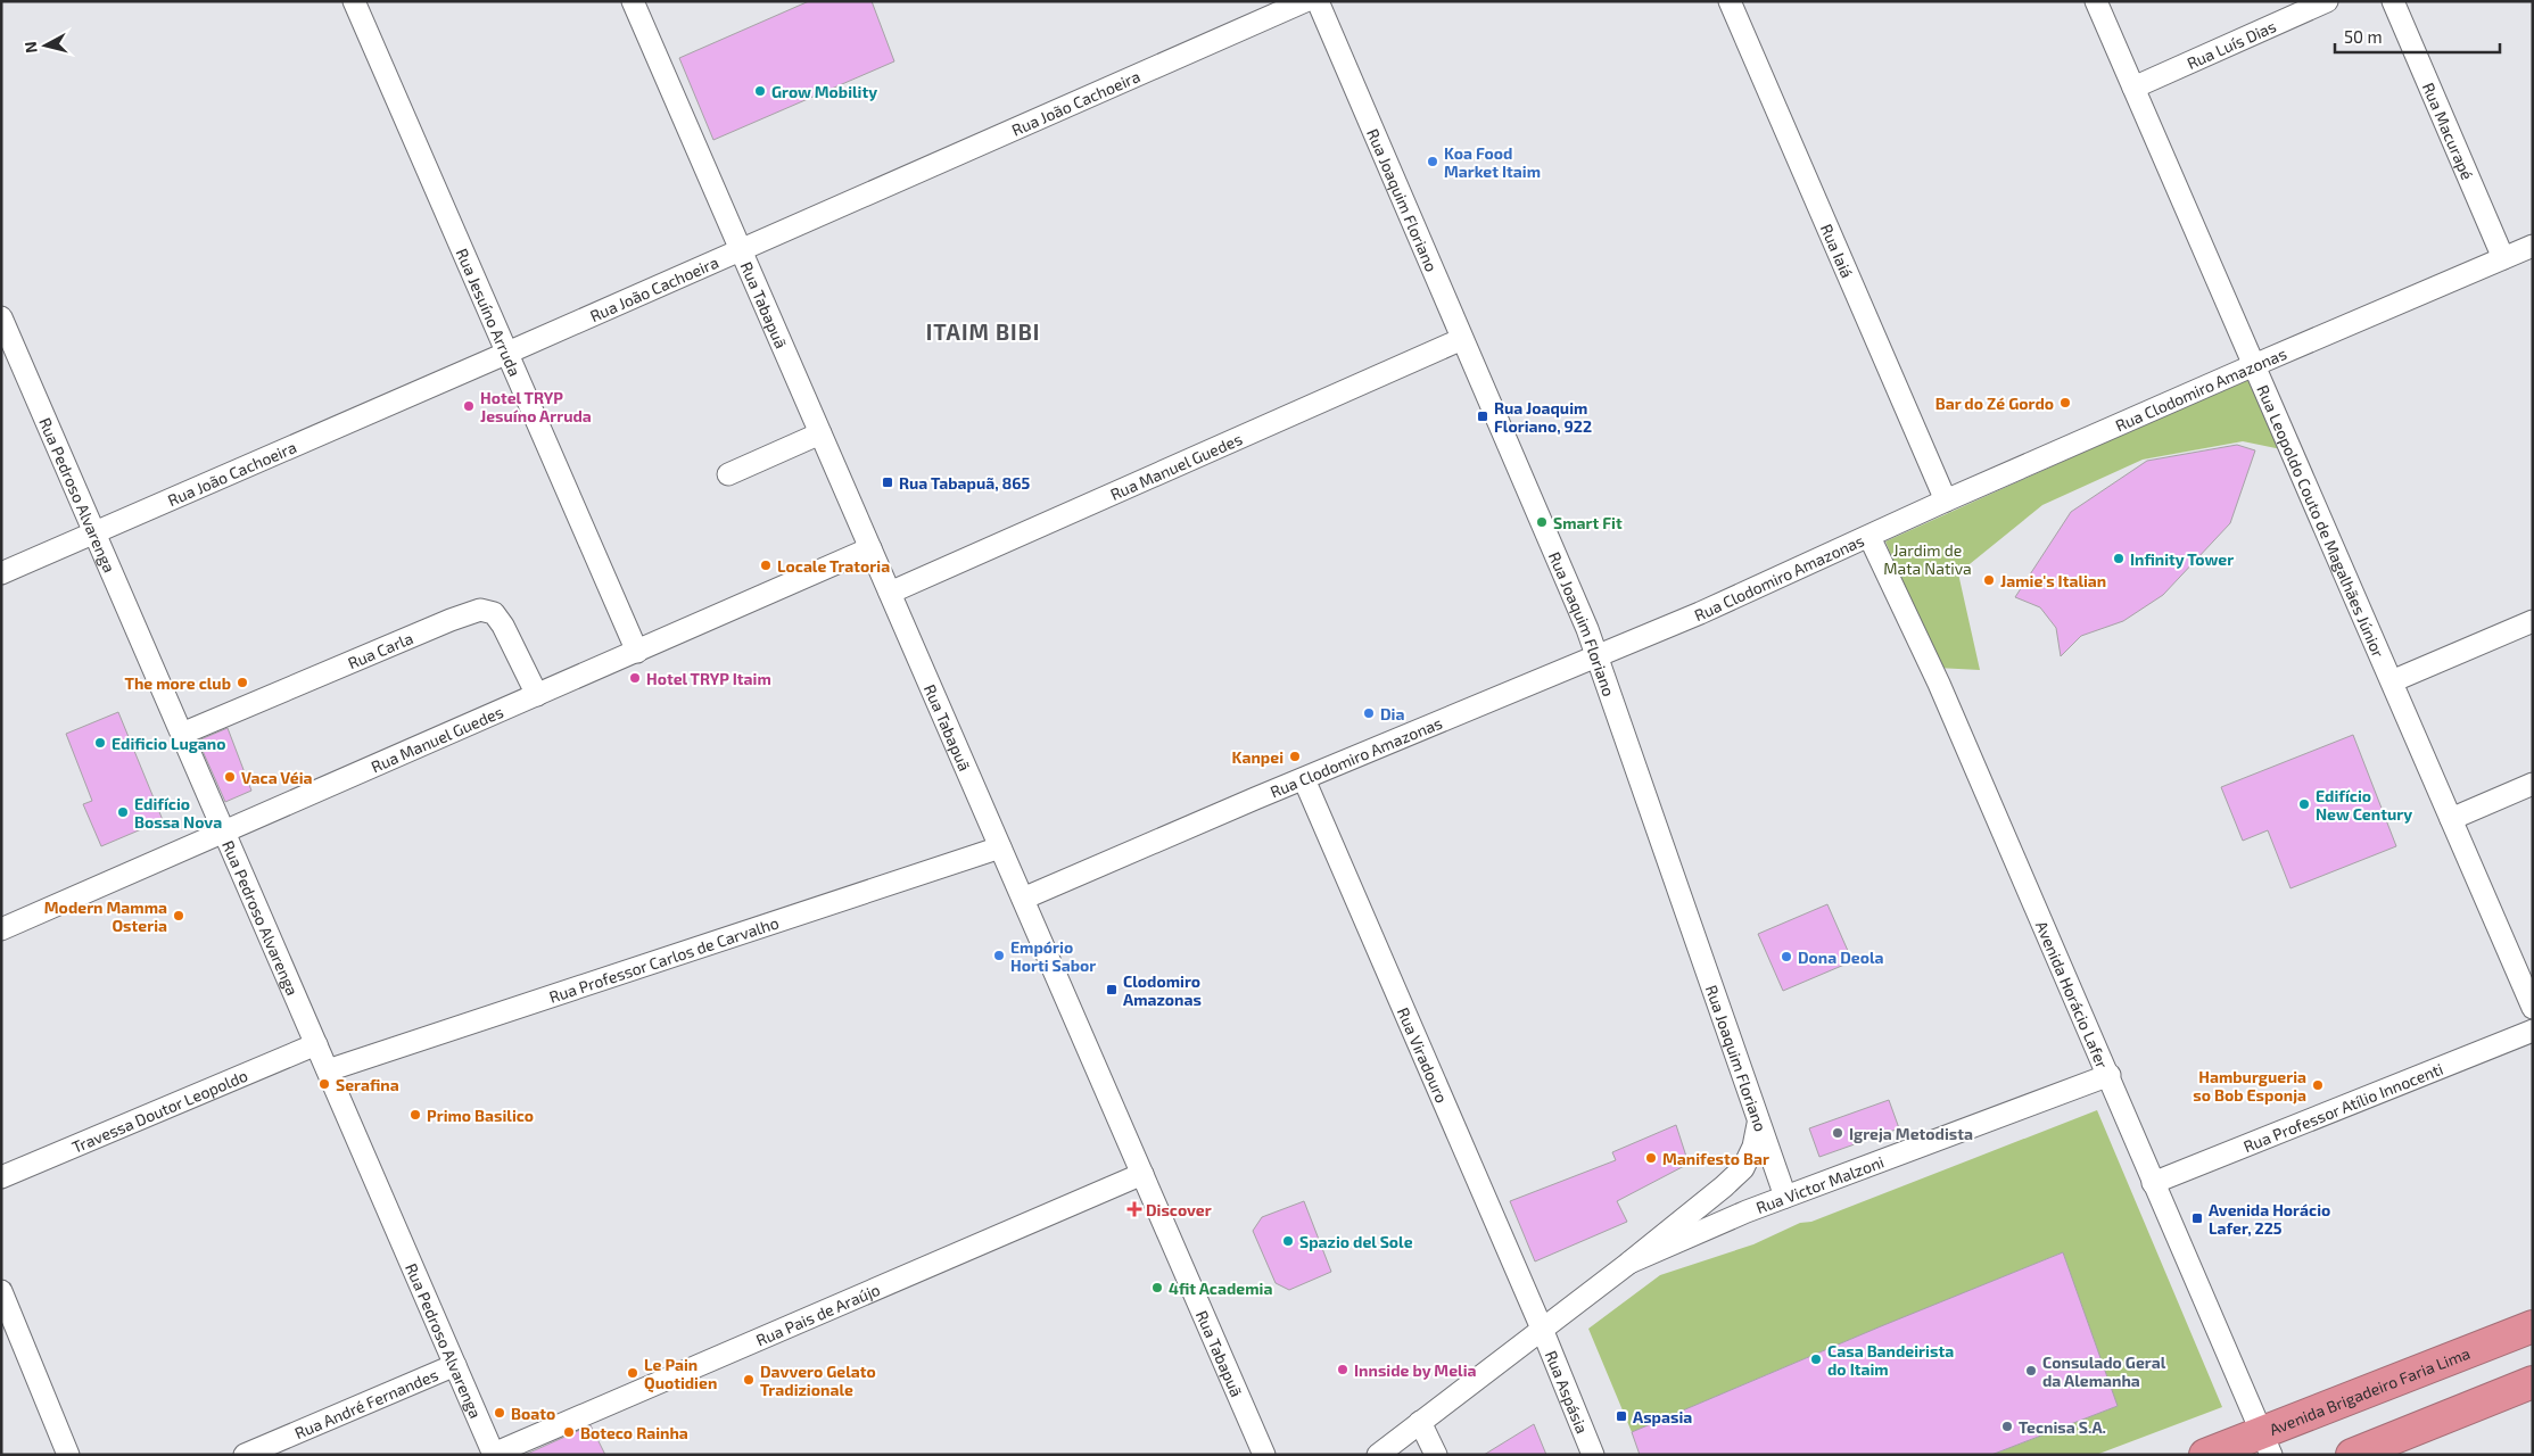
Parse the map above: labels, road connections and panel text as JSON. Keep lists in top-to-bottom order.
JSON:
{
  "streets": {
    "highway": ["Avenida Brigadeiro Faria Lima"],
    "street": [
      "Rua Luís Dias",
      "Rua João Cachoeira",
      "Rua Macurapé",
      "Rua Joaquim Floriano",
      "Rua Iaiá",
      "Rua Tabapuã",
      "Rua Jesuíno Arruda",
      "Rua Clodomiro Amazonas",
      "Rua Manuel Guedes",
      "Rua Pedroso Alvarenga",
      "Rua Leopoldo Couto de Magalhães Júnior",
      "Rua Carla",
      "Rua Professor Carlos de Carvalho",
      "Avenida Horácio Lafer",
      "Rua Viradouro",
      "Rua Professor Atílio Innocenti",
      "Travessa Doutor Leopoldo",
      "Rua Victor Malzoni",
      "Rua Pais de Araújo",
      "Rua Aspásia",
      "Rua André Fernandes"
    ]
  },
  "crossings": [
    ["Rua Luís Dias", "Rua Leopoldo Couto de Magalhães Júnior"],
    ["Rua João Cachoeira", "Rua Tabapuã"],
    ["Rua João Cachoeira", "Rua Jesuíno Arruda"],
    ["Rua João Cachoeira", "Rua Pedroso Alvarenga"],
    ["Rua Macurapé", "Rua Clodomiro Amazonas"],
    ["Rua Joaquim Floriano", "Rua Clodomiro Amazonas"],
    ["Rua Joaquim Floriano", "Rua Manuel Guedes"],
    ["Rua Joaquim Floriano", "Rua Victor Malzoni"],
    ["Rua Iaiá", "Rua Clodomiro Amazonas"],
    ["Rua Tabapuã", "Rua Clodomiro Amazonas"],
    ["Rua Tabapuã", "Rua Manuel Guedes"],
    ["Rua Tabapuã", "Rua Professor Carlos de Carvalho"],
    ["Rua Tabapuã", "Rua Pais de Araújo"],
    ["Rua Jesuíno Arruda", "Rua Manuel Guedes"],
    ["Rua Clodomiro Amazonas", "Rua Leopoldo Couto de Magalhães Júnior"],
    ["Rua Clodomiro Amazonas", "Avenida Horácio Lafer"],
    ["Rua Clodomiro Amazonas", "Rua Viradouro"],
    ["Rua Manuel Guedes", "Rua Pedroso Alvarenga"],
    ["Rua Manuel Guedes", "Rua Carla"],
    ["Rua Pedroso Alvarenga", "Rua Carla"],
    ["Rua Pedroso Alvarenga", "Rua Professor Carlos de Carvalho"],
    ["Rua Pedroso Alvarenga", "Travessa Doutor Leopoldo"],
    ["Rua Pedroso Alvarenga", "Rua Pais de Araújo"],
    ["Rua Pedroso Alvarenga", "Rua André Fernandes"],
    ["Avenida Horácio Lafer", "Rua Professor Atílio Innocenti"],
    ["Avenida Horácio Lafer", "Rua Victor Malzoni"],
    ["Avenida Horácio Lafer", "Avenida Brigadeiro Faria Lima"],
    ["Rua Viradouro", "Rua Victor Malzoni"],
    ["Rua Viradouro", "Rua Aspásia"],
    ["Rua Victor Malzoni", "Rua Aspásia"]
  ],
  "districts": ["ITAIM BIBI"],
  "parks": ["Jardim de Mata Nativa"],
  "places": {
    "other": [
      "Grow Mobility",
      "Koa Food Market Itaim",
      "Bar do Zé Gordo",
      "Hotel TRYP Jesuíno Arruda",
      "Smart Fit",
      "Infinity Tower",
      "Locale Tratoria",
      "Jamie's Italian",
      "Hotel TRYP Itaim",
      "The more club",
      "Dia",
      "Edificio Lugano",
      "Kanpei",
      "Vaca Véia",
      "Edifício New Century",
      "Edifício Bossa Nova",
      "Modern Mamma Osteria",
      "Empório Horti Sabor",
      "Dona Deola",
      "Serafina",
      "Hamburgueria so Bob Esponja",
      "Primo Basilico",
      "Igreja Metodista",
      "Manifesto Bar",
      "Spazio del Sole",
      "4fit Academia",
      "Casa Bandeirista do Itaim",
      "Innside by Melia",
      "Consulado Geral da Alemanha",
      "Le Pain Quotidien",
      "Davvero Gelato Tradizionale",
      "Boato",
      "Tecnisa S.A.",
      "Boteco Rainha"
    ],
    "transit": [
      "Rua Joaquim Floriano, 922",
      "Rua Tabapuã, 865",
      "Clodomiro Amazonas",
      "Avenida Horácio Lafer, 225",
      "Aspasia"
    ],
    "health": ["Discover"]
  },
  "scale_bar": "50 m",
  "north": "left"
}
